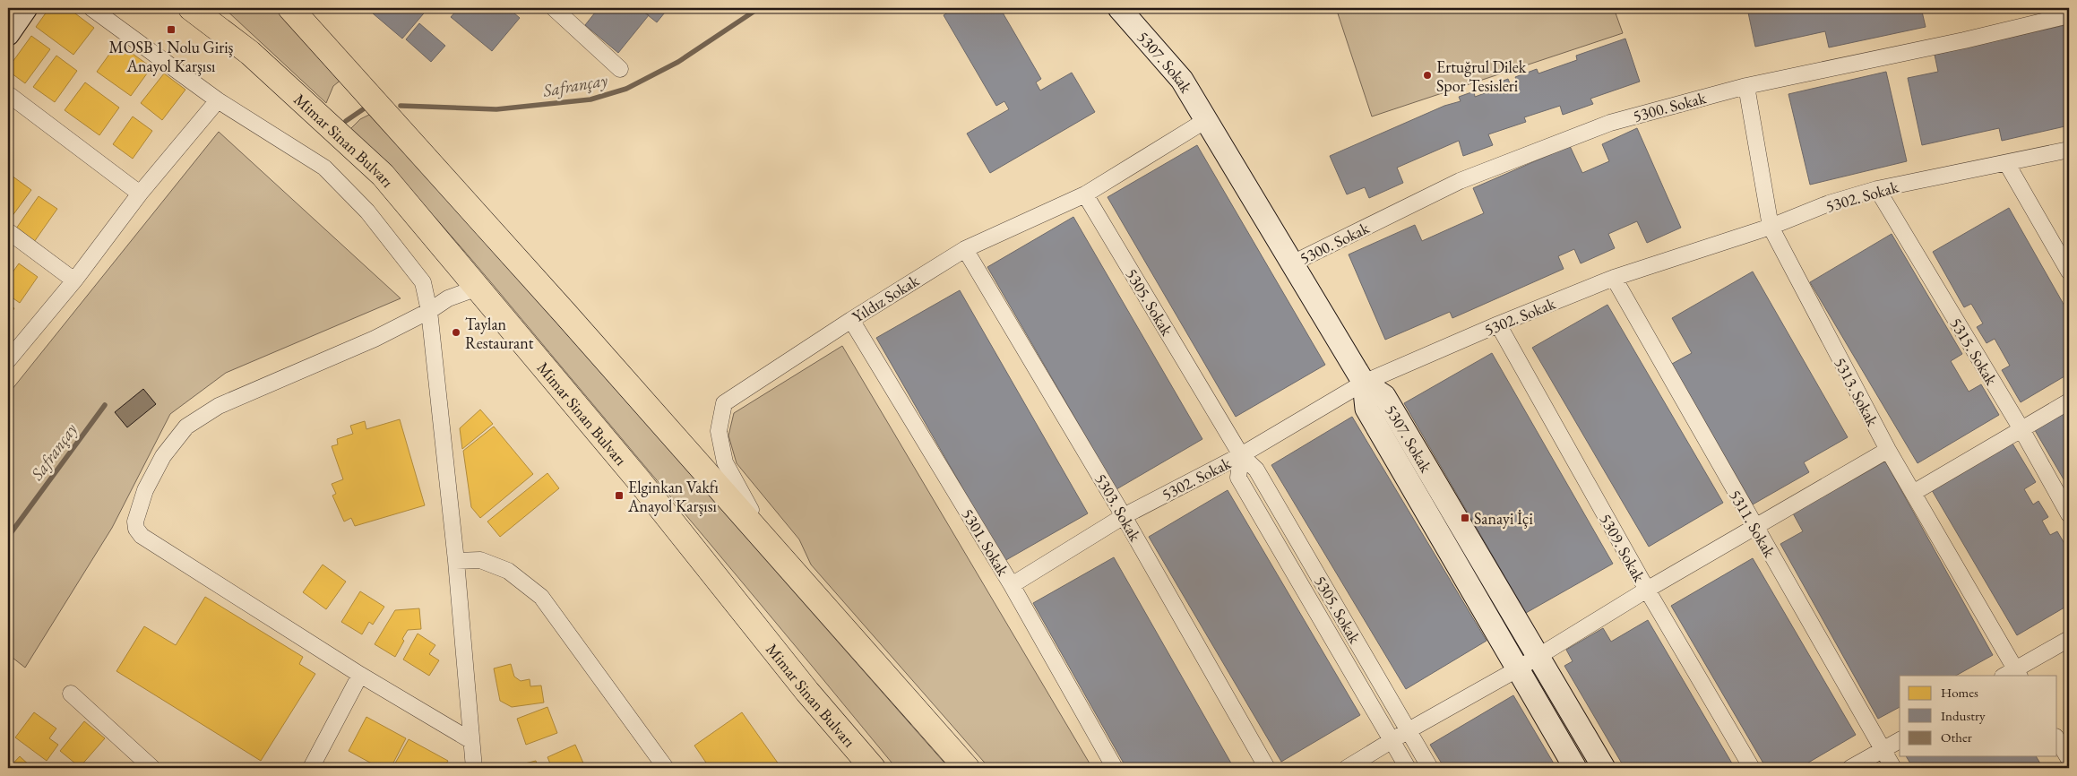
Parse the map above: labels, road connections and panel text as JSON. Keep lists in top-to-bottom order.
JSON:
{
  "streets": {
    "highway": ["Mimar Sinan Bulvarı"],
    "street": [
      "5307. Sokak",
      "5300. Sokak",
      "5302. Sokak",
      "Yıldız Sokak",
      "5305. Sokak",
      "5315. Sokak",
      "5313. Sokak",
      "5303. Sokak",
      "5311. Sokak",
      "5301. Sokak",
      "5309. Sokak"
    ]
  },
  "crossings": [
    ["5307. Sokak", "5300. Sokak"],
    ["5307. Sokak", "5302. Sokak"],
    ["5307. Sokak", "Yıldız Sokak"],
    ["5300. Sokak", "5313. Sokak"],
    ["5302. Sokak", "5305. Sokak"],
    ["5302. Sokak", "5315. Sokak"],
    ["5302. Sokak", "5313. Sokak"],
    ["5302. Sokak", "5303. Sokak"],
    ["5302. Sokak", "5311. Sokak"],
    ["5302. Sokak", "5301. Sokak"],
    ["5302. Sokak", "5309. Sokak"],
    ["Yıldız Sokak", "5305. Sokak"],
    ["Yıldız Sokak", "5303. Sokak"],
    ["Yıldız Sokak", "5301. Sokak"]
  ],
  "water": ["Safrançay"],
  "places": {
    "transit": ["MOSB 1 Nolu Giriş Anayol Karşısı", "Elginkan Vakfı Anayol Karşısı", "Sanayi İçi"],
    "other": ["Ertuğrul Dilek Spor Tesisleri", "Taylan Restaurant"]
  },
  "legend": ["Homes", "Industry", "Other"]
}
